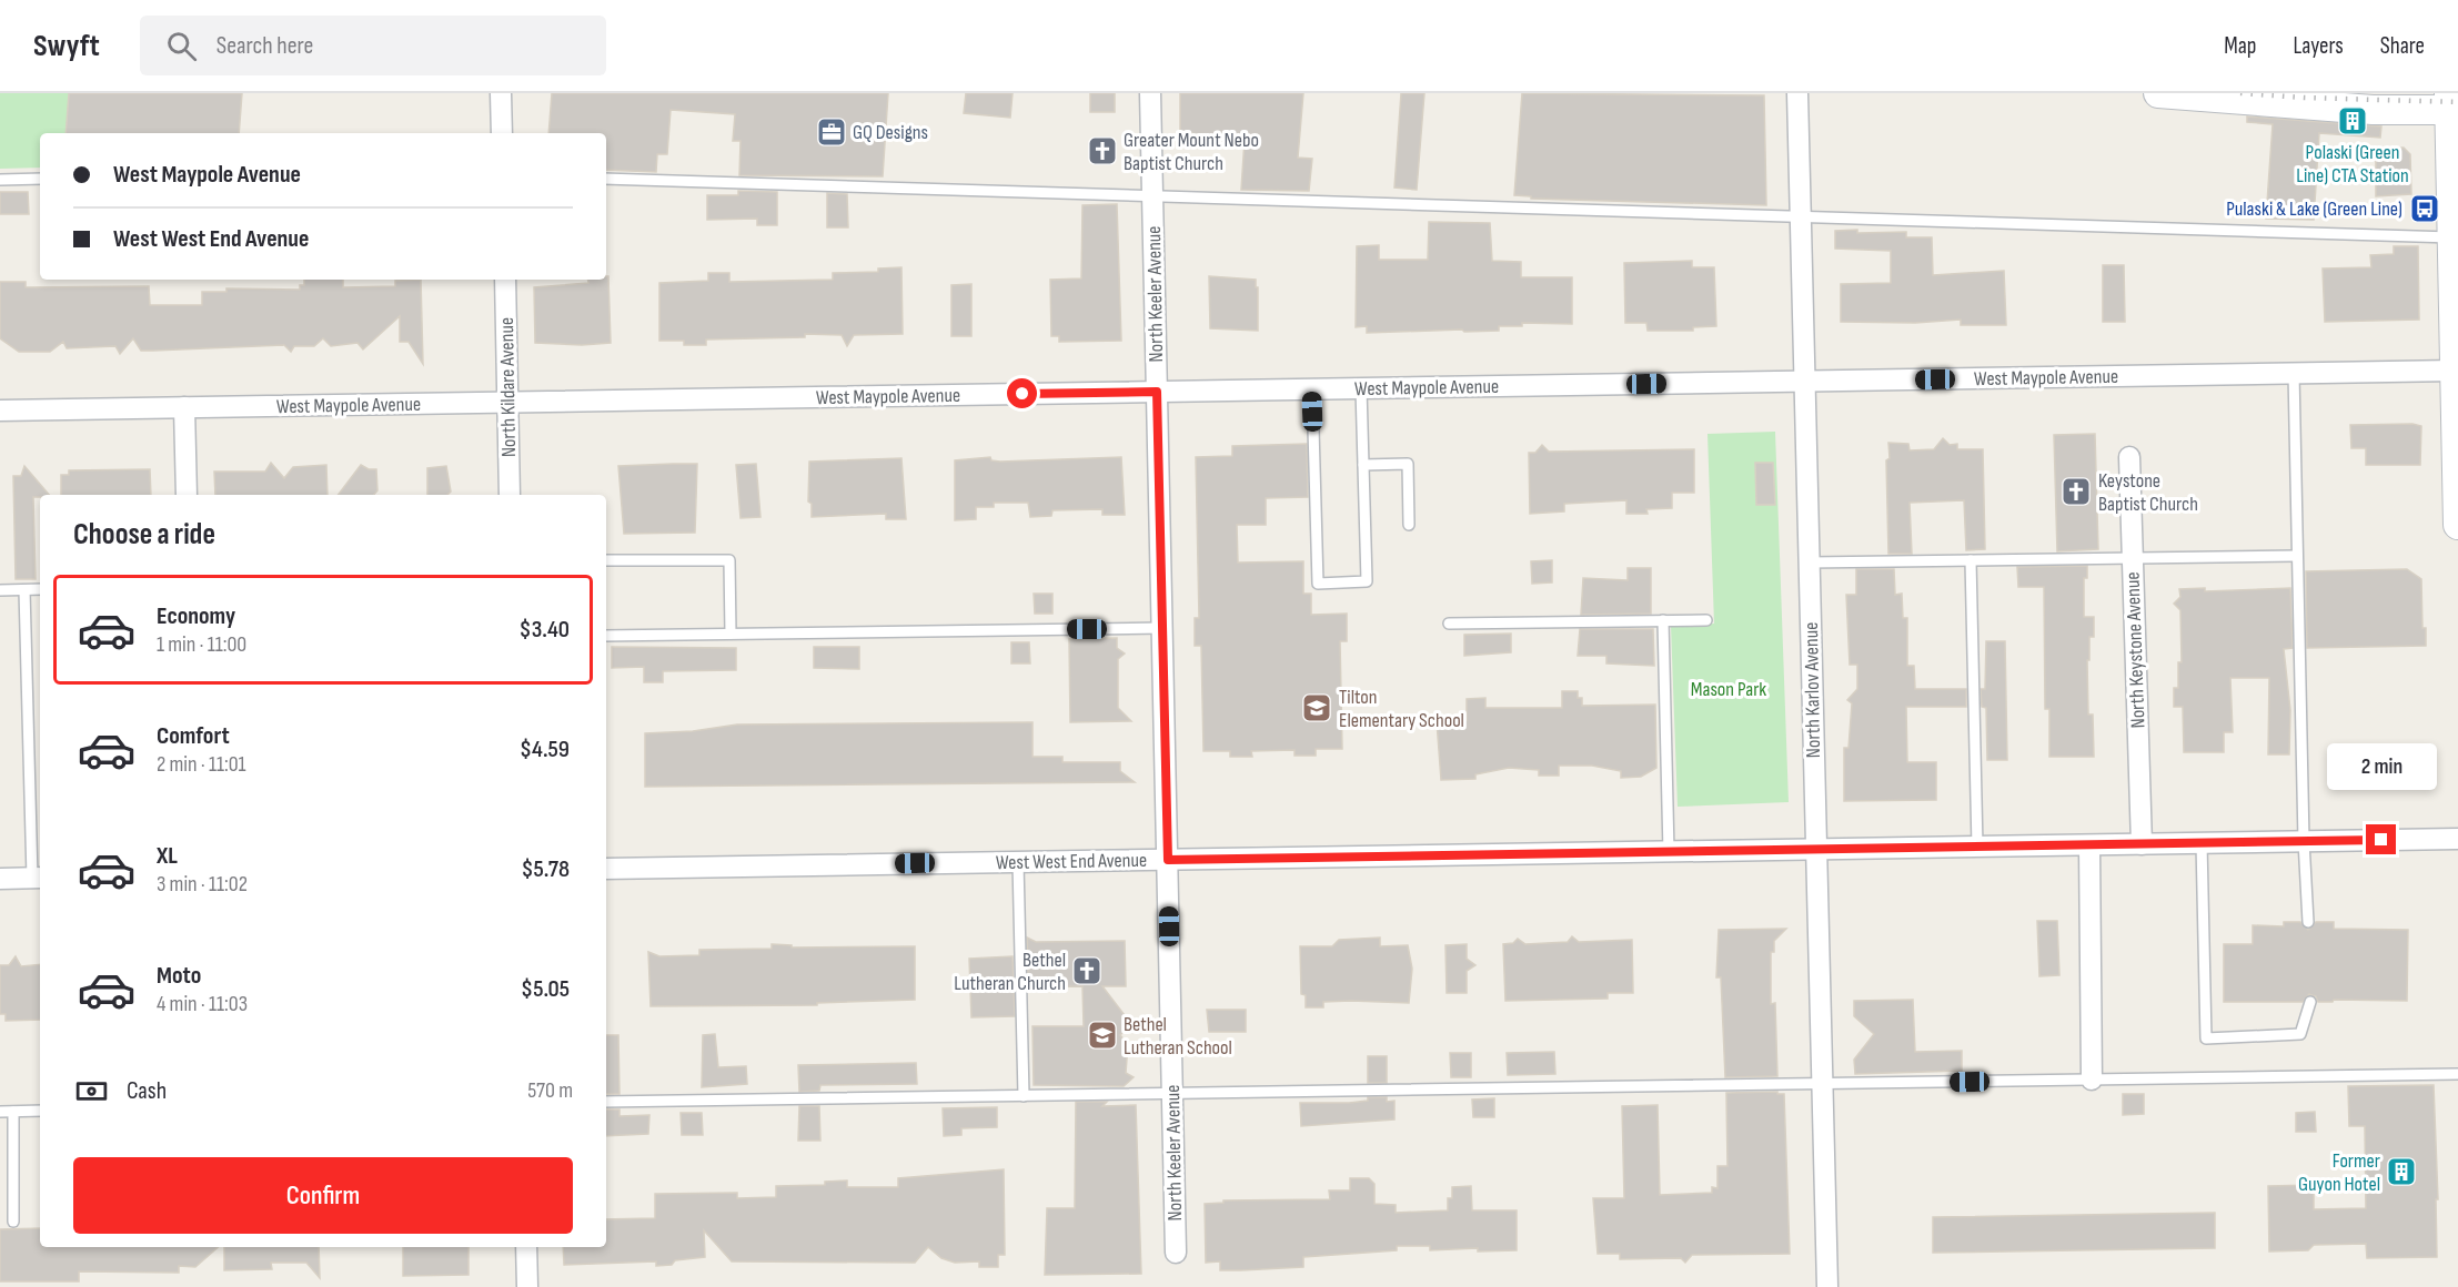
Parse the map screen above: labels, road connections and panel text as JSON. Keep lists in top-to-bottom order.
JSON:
{
  "streets": {
    "street": [
      "North Keeler Avenue",
      "West Maypole Avenue",
      "North Kildare Avenue",
      "North Keystone Avenue",
      "North Karlov Avenue",
      "West West End Avenue"
    ]
  },
  "crossings": [
    ["North Keeler Avenue", "West Maypole Avenue"],
    ["North Keeler Avenue", "West West End Avenue"],
    ["West Maypole Avenue", "North Kildare Avenue"],
    ["West Maypole Avenue", "North Karlov Avenue"],
    ["North Keystone Avenue", "West West End Avenue"],
    ["North Karlov Avenue", "West West End Avenue"]
  ],
  "parks": ["Mason Park"],
  "places": {
    "building": ["Polaski (Green Line) CTA Station", "Former Guyon Hotel"],
    "office": ["GQ Designs"],
    "church": ["Greater Mount Nebo Baptist Church", "Keystone Baptist Church", "Bethel Lutheran Church"],
    "bus stop": ["Pulaski & Lake (Green Line)"],
    "school or university": ["Tilton Elementary School", "Bethel Lutheran School"]
  },
  "page": {
    "header": "Swyft",
    "search": "Search here",
    "nav": ["Map", "Layers", "Share"],
    "banner": ["West Maypole Avenue", "West West End Avenue"],
    "heading": "Choose a ride",
    "list": [
      {
        "name": "Economy",
        "note": "1 min · 11:00",
        "value": "$3.40"
      },
      {
        "name": "Comfort",
        "note": "2 min · 11:01",
        "value": "$4.59"
      },
      {
        "name": "XL",
        "note": "3 min · 11:02",
        "value": "$5.78"
      },
      {
        "name": "Moto",
        "note": "4 min · 11:03",
        "value": "$5.05"
      }
    ],
    "bubble": "2 min",
    "pay": ["Cash", "570 m"],
    "buttons": "Confirm"
  }
}
